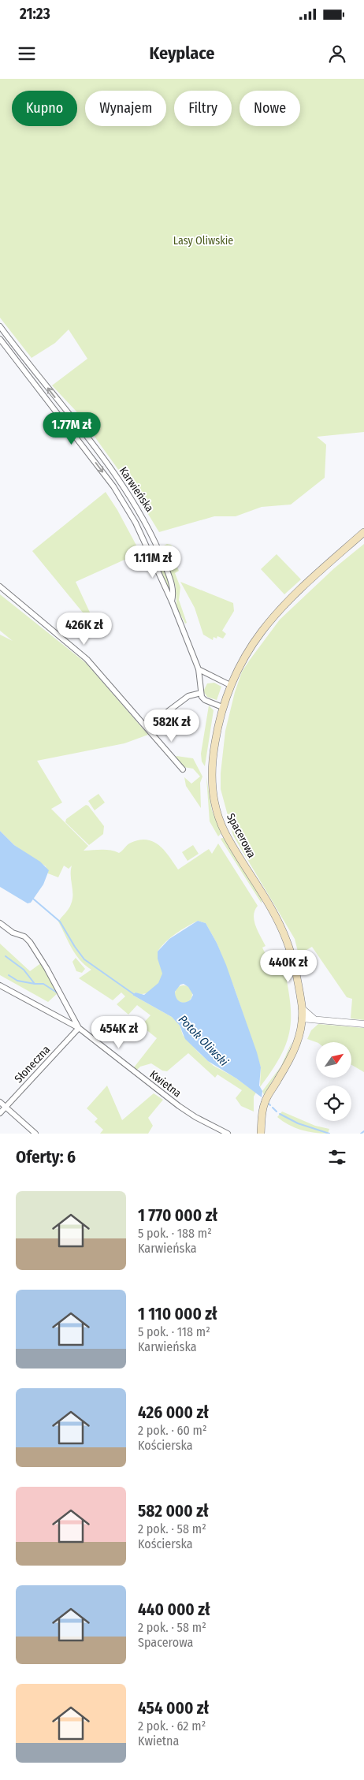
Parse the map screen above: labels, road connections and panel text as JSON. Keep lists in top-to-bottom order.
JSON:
{
  "streets": {
    "main road": ["Spacerowa"],
    "street": ["Karwieńska", "Słoneczna", "Kwietna"]
  },
  "crossings": [
    ["Słoneczna", "Kwietna"]
  ],
  "water": ["Potok Oliwski"],
  "parks": ["Lasy Oliwskie"],
  "north": "top right",
  "page": {
    "status": "21:23",
    "header": "Keyplace",
    "chip": [
      "Kupno",
      "Wynajem",
      "Filtry",
      "Nowe"
    ],
    "price": [
      "1.77M zł",
      "1.11M zł",
      "426K zł",
      "582K zł",
      "440K zł",
      "454K zł"
    ],
    "heading": "Oferty: 6",
    "list": [
      {
        "name": "1 770 000 zł",
        "note": "5 pok. · 188 m² · Karwieńska"
      },
      {
        "name": "1 110 000 zł",
        "note": "5 pok. · 118 m² · Karwieńska"
      },
      {
        "name": "426 000 zł",
        "note": "2 pok. · 60 m² · Kościerska"
      },
      {
        "name": "582 000 zł",
        "note": "2 pok. · 58 m² · Kościerska"
      },
      {
        "name": "440 000 zł",
        "note": "2 pok. · 58 m² · Spacerowa"
      },
      {
        "name": "454 000 zł",
        "note": "2 pok. · 62 m² · Kwietna"
      }
    ]
  }
}
